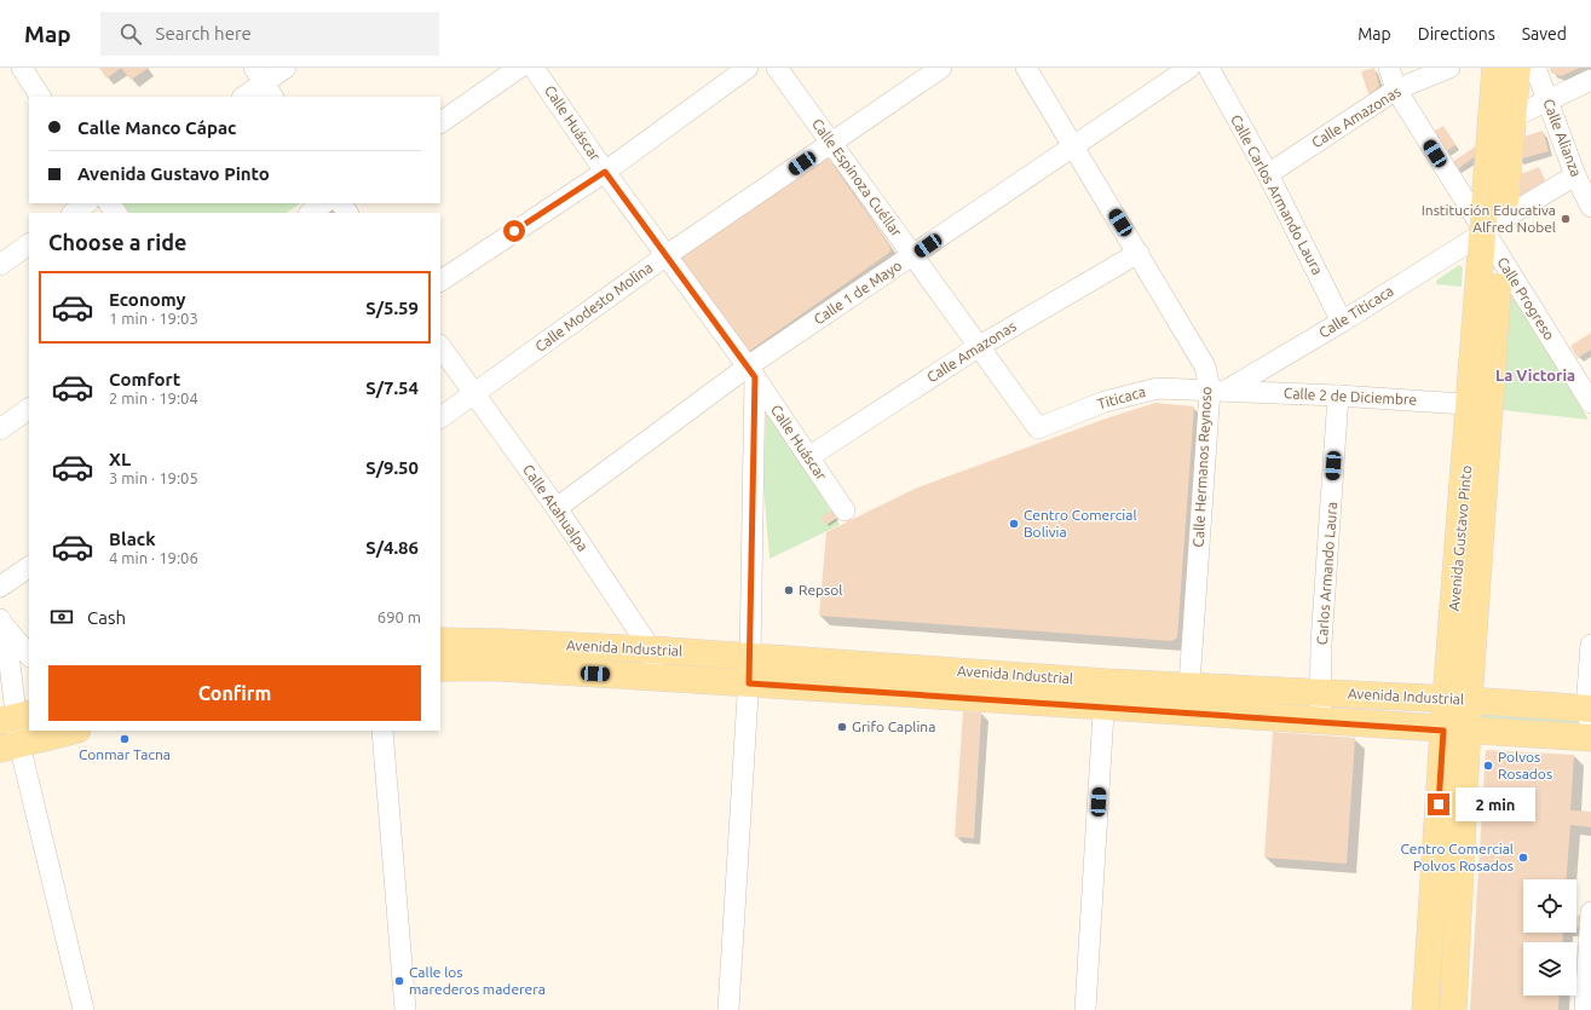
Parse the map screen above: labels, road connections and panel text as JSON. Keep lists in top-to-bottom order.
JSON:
{
  "streets": {
    "main road": ["Avenida Gustavo Pinto", "Avenida Industrial"],
    "street": [
      "Calle Amazonas",
      "Calle Huáscar",
      "Calle Alianza",
      "Calle Espinoza Cuéllar",
      "Calle Carlos Armando Laura",
      "Calle 1 de Mayo",
      "Calle Progreso",
      "Calle Modesto Molina",
      "Calle Titicaca",
      "Calle 2 de Diciembre",
      "Titicaca",
      "Calle Hermanos Reynoso",
      "Calle Atahualpa",
      "Carlos Armando Laura"
    ]
  },
  "crossings": [
    ["Calle Amazonas", "Calle Huáscar"],
    ["Calle Amazonas", "Calle Espinoza Cuéllar"],
    ["Calle Amazonas", "Calle Carlos Armando Laura"],
    ["Calle Amazonas", "Calle Hermanos Reynoso"],
    ["Calle Huáscar", "Calle 1 de Mayo"],
    ["Calle Huáscar", "Calle Modesto Molina"],
    ["Calle Alianza", "Calle Titicaca"],
    ["Calle Espinoza Cuéllar", "Calle 1 de Mayo"],
    ["Calle Espinoza Cuéllar", "Calle Modesto Molina"],
    ["Calle Espinoza Cuéllar", "Titicaca"],
    ["Calle Carlos Armando Laura", "Calle Titicaca"],
    ["Calle 1 de Mayo", "Calle Hermanos Reynoso"],
    ["Calle 1 de Mayo", "Calle Atahualpa"],
    ["Calle Progreso", "Avenida Gustavo Pinto"],
    ["Calle Modesto Molina", "Calle Atahualpa"],
    ["Calle Titicaca", "Calle 2 de Diciembre"],
    ["Calle Titicaca", "Titicaca"],
    ["Calle Titicaca", "Calle Hermanos Reynoso"],
    ["Calle Titicaca", "Avenida Gustavo Pinto"],
    ["Calle 2 de Diciembre", "Titicaca"],
    ["Calle 2 de Diciembre", "Calle Hermanos Reynoso"],
    ["Calle 2 de Diciembre", "Avenida Gustavo Pinto"],
    ["Calle 2 de Diciembre", "Carlos Armando Laura"],
    ["Titicaca", "Calle Hermanos Reynoso"],
    ["Calle Hermanos Reynoso", "Avenida Industrial"],
    ["Calle Atahualpa", "Avenida Industrial"],
    ["Avenida Gustavo Pinto", "Avenida Industrial"],
    ["Carlos Armando Laura", "Avenida Industrial"]
  ],
  "districts": ["La Victoria"],
  "places": [
    "Institución Educativa Alfred Nobel",
    "Centro Comercial Bolivia",
    "Repsol",
    "Grifo Caplina",
    "Conmar Tacna",
    "Polvos Rosados",
    "Centro Comercial Polvos Rosados",
    "Calle los marederos maderera"
  ],
  "page": {
    "header": "Map",
    "search": "Search here",
    "nav": ["Map", "Directions", "Saved"],
    "banner": ["Calle Manco Cápac", "Avenida Gustavo Pinto"],
    "heading": "Choose a ride",
    "list": [
      {
        "name": "Economy",
        "note": "1 min · 19:03",
        "value": "S/5.59"
      },
      {
        "name": "Comfort",
        "note": "2 min · 19:04",
        "value": "S/7.54"
      },
      {
        "name": "XL",
        "note": "3 min · 19:05",
        "value": "S/9.50"
      },
      {
        "name": "Black",
        "note": "4 min · 19:06",
        "value": "S/4.86"
      }
    ],
    "pay": ["Cash", "690 m"],
    "buttons": "Confirm",
    "bubble": "2 min"
  }
}
